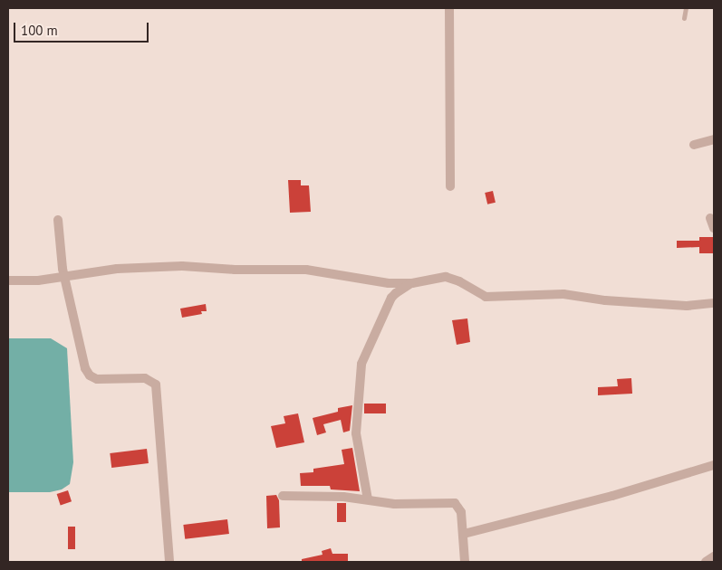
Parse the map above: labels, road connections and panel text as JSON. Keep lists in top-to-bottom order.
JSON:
{
  "scale_bar": "100 m"
}
